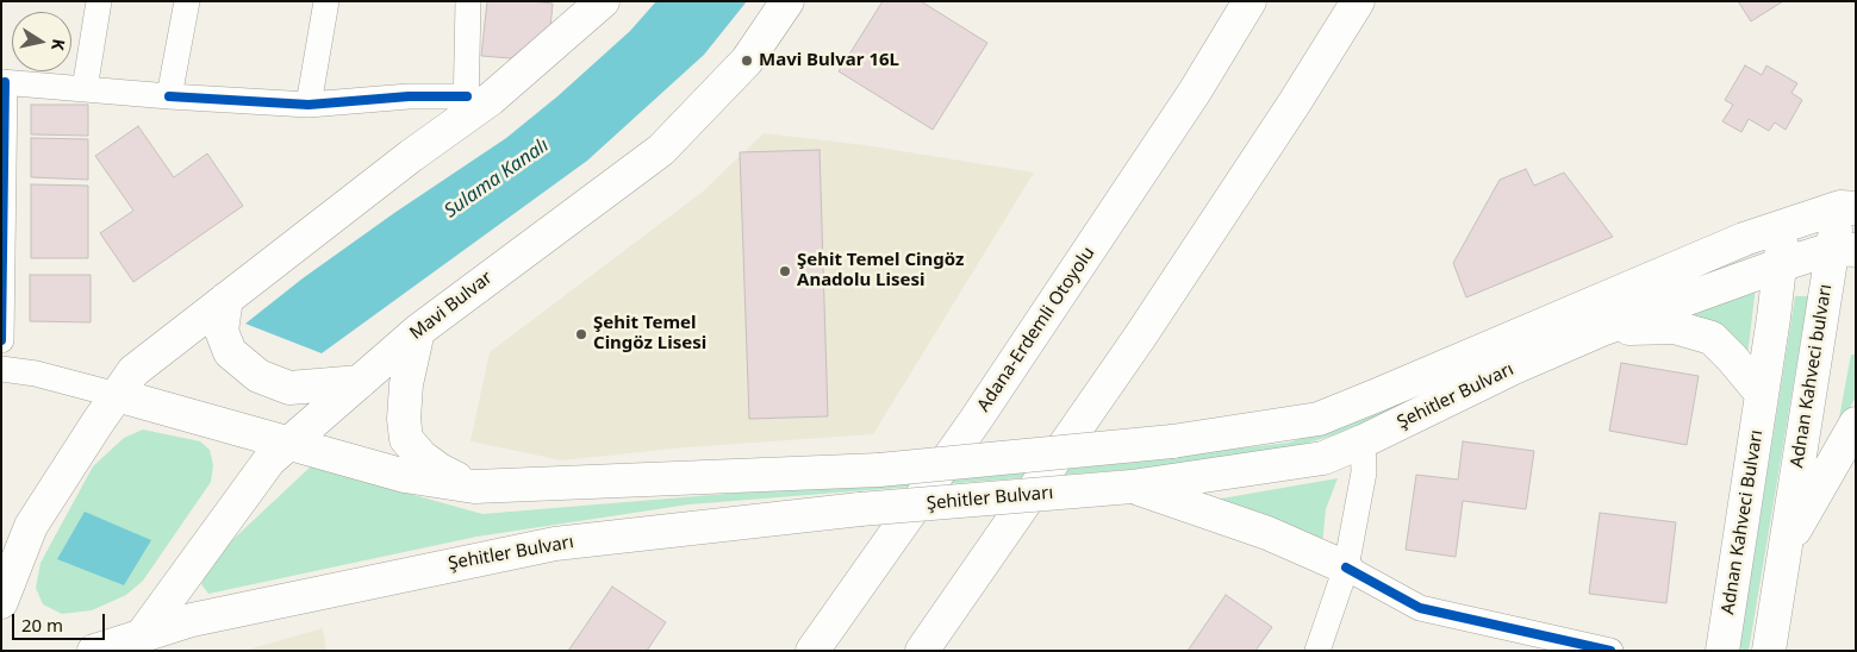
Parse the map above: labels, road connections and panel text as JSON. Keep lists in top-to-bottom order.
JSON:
{
  "streets": {
    "main road": [
      "Mavi Bulvar",
      "Adana-Erdemli Otoyolu",
      "Adnan Kahveci bulvarı",
      "Şehitler Bulvarı",
      "Adnan Kahveci Bulvarı"
    ]
  },
  "crossings": [
    ["Mavi Bulvar", "Şehitler Bulvarı"],
    ["Adnan Kahveci bulvarı", "Şehitler Bulvarı"]
  ],
  "water": ["Sulama Kanalı"],
  "places": ["Mavi Bulvar 16L", "Şehit Temel Cingöz Anadolu Lisesi", "Şehit Temel Cingöz Lisesi"],
  "scale_bar": "20 m",
  "north": "right"
}
